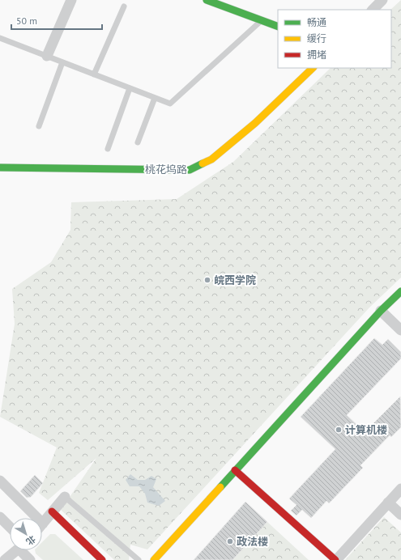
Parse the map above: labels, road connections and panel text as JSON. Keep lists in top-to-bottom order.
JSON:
{
  "streets": {
    "street": ["桃花坞路"]
  },
  "places": ["皖西学院", "计算机楼", "政法楼"],
  "legend": ["畅通", "缓行", "拥堵"],
  "scale_bar": "50 m",
  "north": "bottom right"
}
